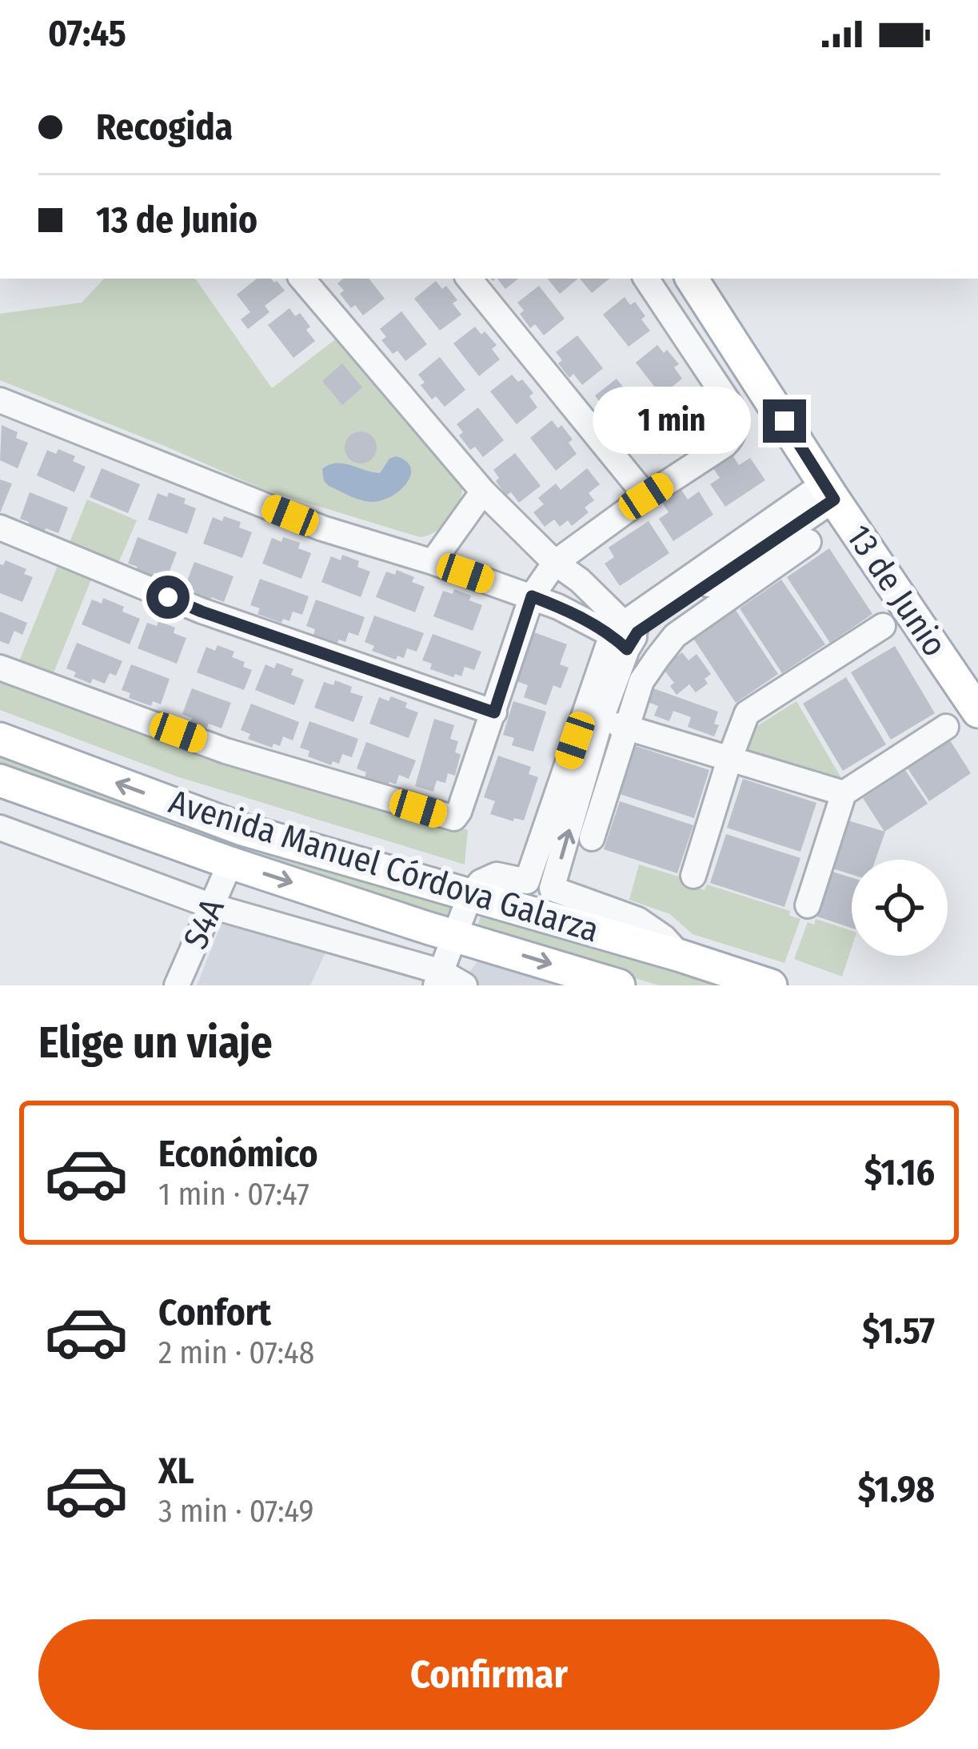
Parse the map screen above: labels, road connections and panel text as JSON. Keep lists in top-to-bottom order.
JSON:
{
  "streets": {
    "main road": ["13 de Junio", "Avenida Manuel Córdova Galarza"],
    "street": ["S4A"]
  },
  "crossings": [
    ["Avenida Manuel Córdova Galarza", "S4A"]
  ],
  "page": {
    "status": "07:45",
    "banner": ["Recogida", "13 de Junio"],
    "bubble": "1 min",
    "heading": "Elige un viaje",
    "list": [
      {
        "name": "Económico",
        "note": "1 min · 07:47",
        "value": "$1.16"
      },
      {
        "name": "Confort",
        "note": "2 min · 07:48",
        "value": "$1.57"
      },
      {
        "name": "XL",
        "note": "3 min · 07:49",
        "value": "$1.98"
      }
    ],
    "buttons": "Confirmar"
  }
}
